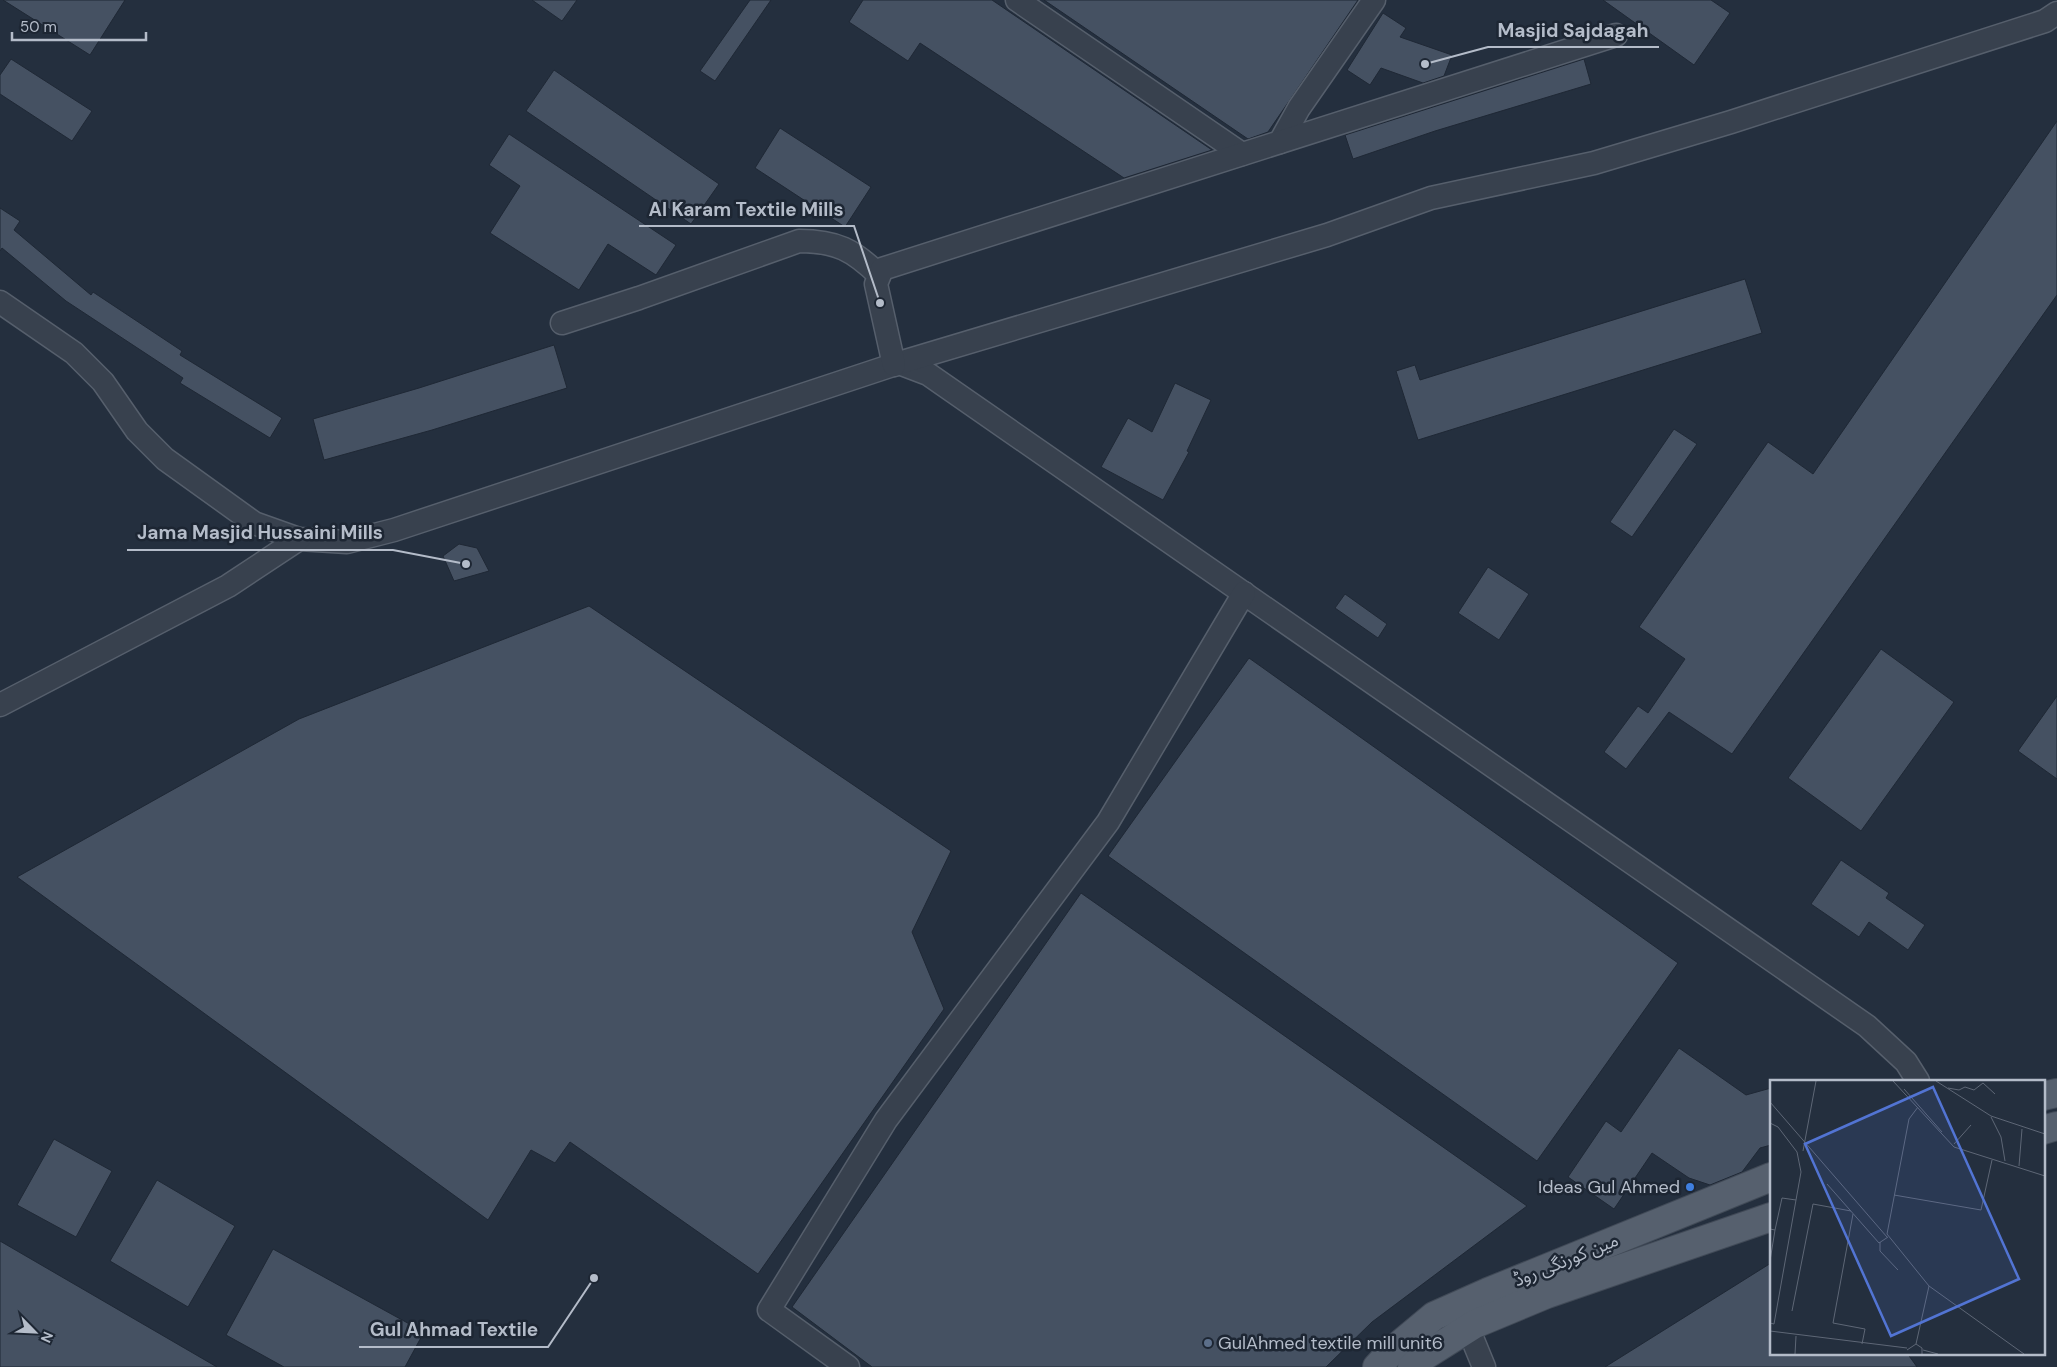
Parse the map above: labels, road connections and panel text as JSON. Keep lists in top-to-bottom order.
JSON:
{
  "streets": {
    "main road": ["مین کورنگی روڈ"]
  },
  "places": [
    "Masjid Sajdagah",
    "Al Karam Textile Mills",
    "Jama Masjid Hussaini Mills",
    "Ideas Gul Ahmed",
    "Gul Ahmad Textile",
    "GulAhmed textile mill unit6"
  ],
  "scale_bar": "50 m",
  "north": "bottom right"
}
